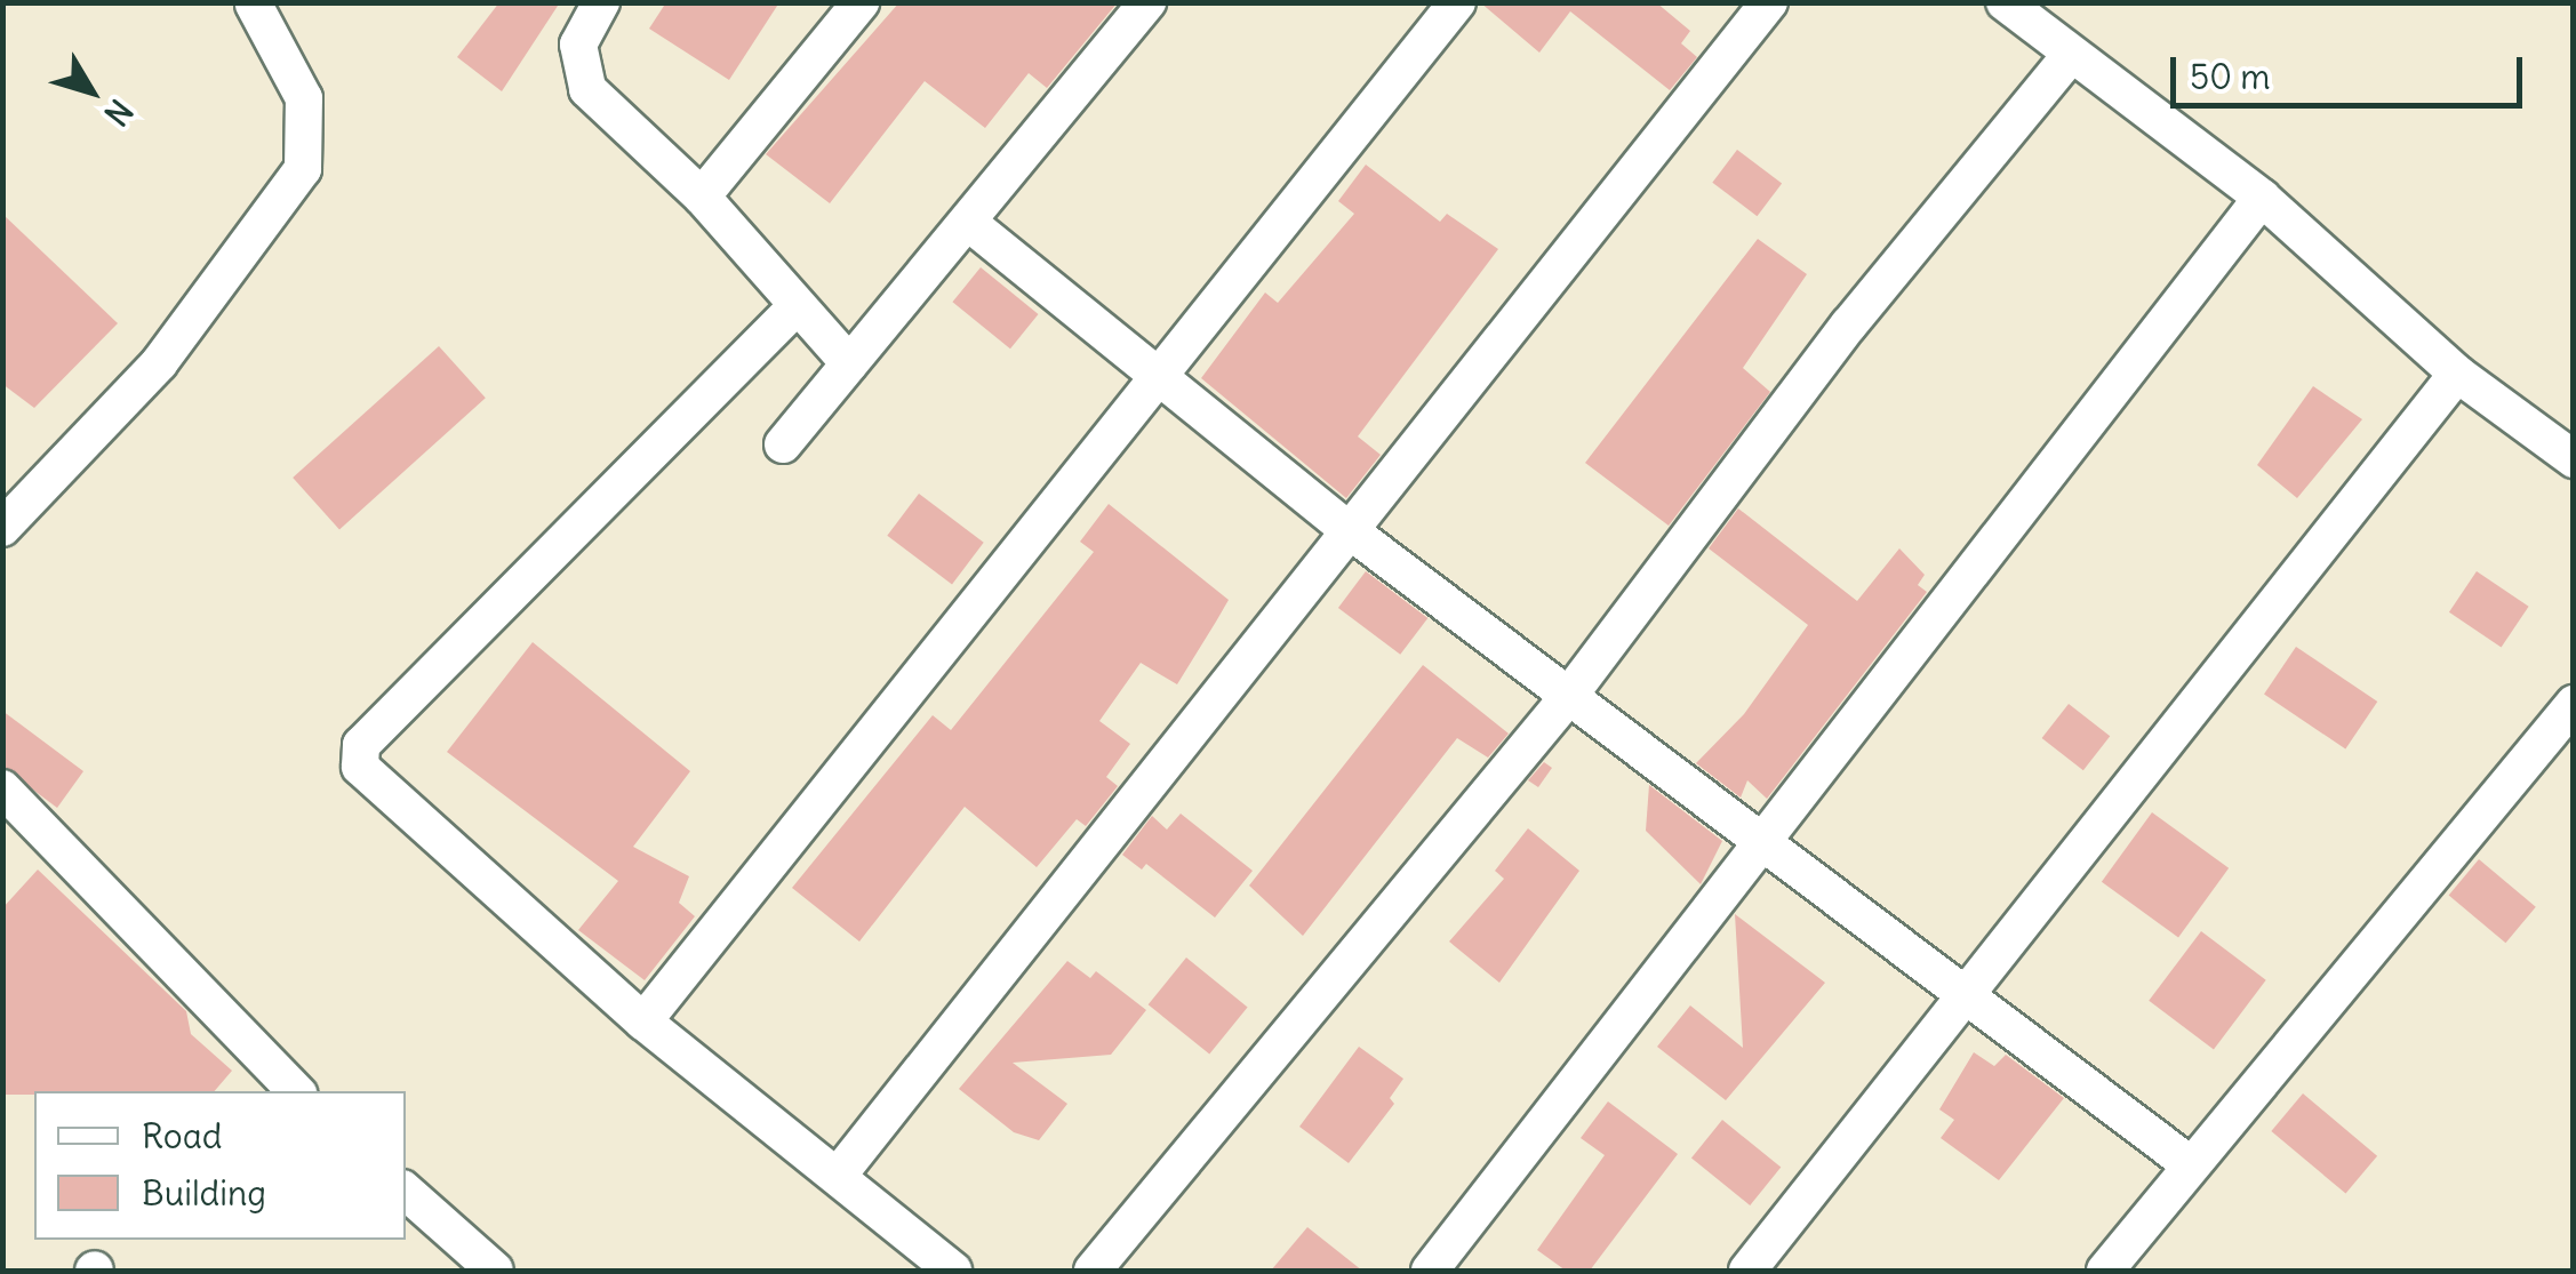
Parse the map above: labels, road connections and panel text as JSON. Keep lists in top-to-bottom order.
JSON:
{
  "legend": ["Road", "Building"],
  "scale_bar": "50 m",
  "north": "bottom right"
}
